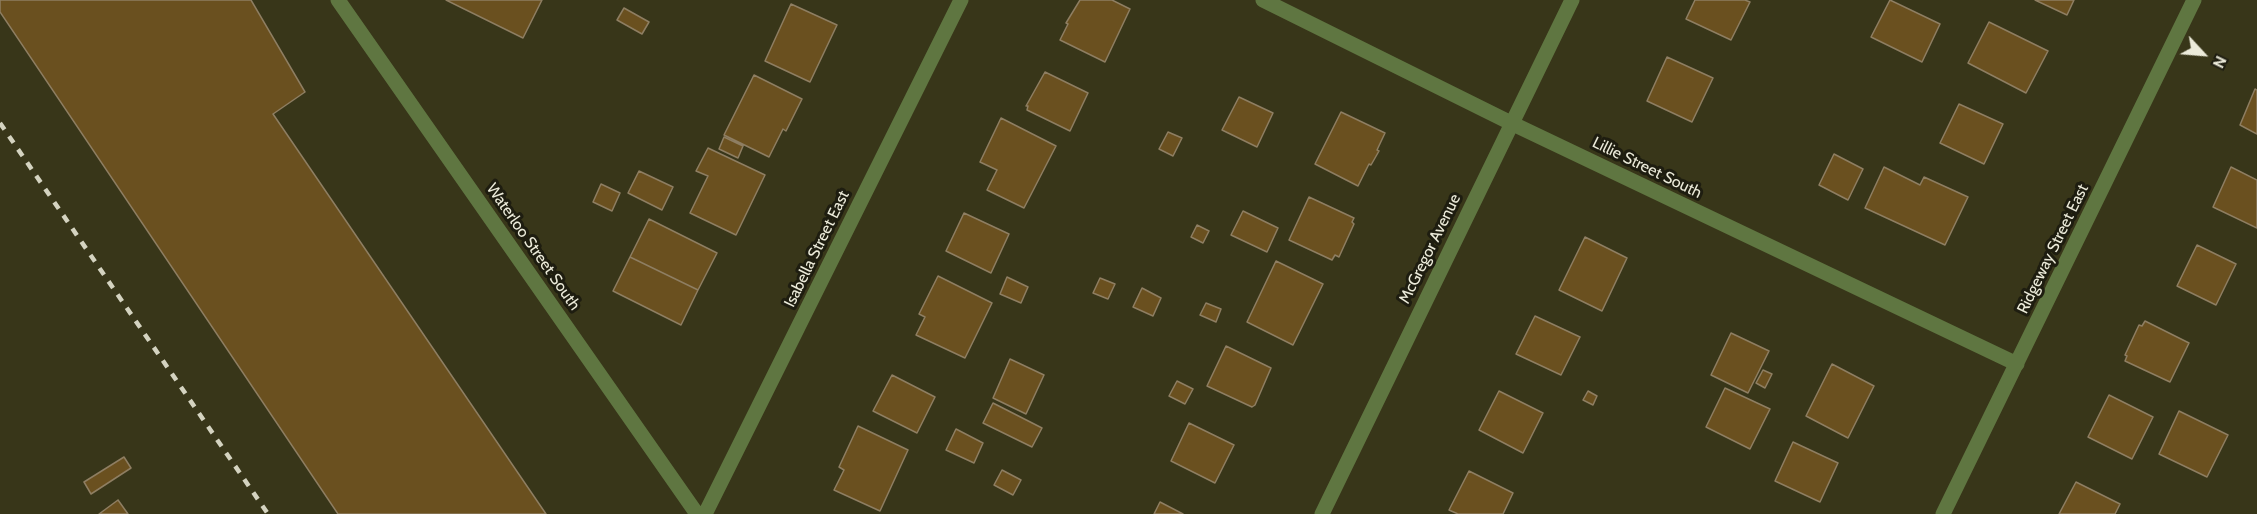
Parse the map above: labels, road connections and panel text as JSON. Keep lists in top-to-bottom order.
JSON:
{
  "streets": {
    "street": [
      "Lillie Street South",
      "Waterloo Street South",
      "Isabella Street East",
      "McGregor Avenue",
      "Ridgeway Street East"
    ]
  },
  "crossings": [
    ["Lillie Street South", "McGregor Avenue"],
    ["Lillie Street South", "Ridgeway Street East"]
  ],
  "north": "bottom right"
}
